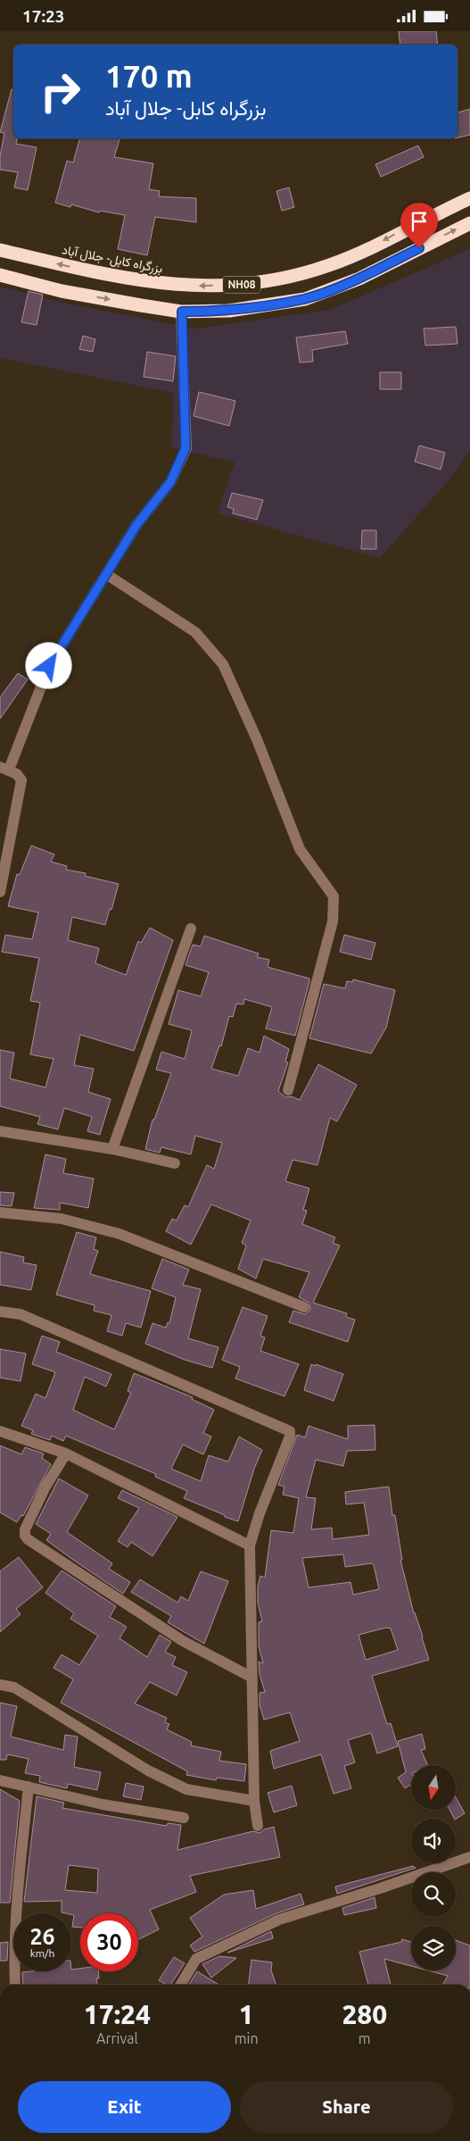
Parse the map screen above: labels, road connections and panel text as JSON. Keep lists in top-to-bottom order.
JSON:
{
  "streets": {
    "highway": ["بزرگراه کابل- جلال آباد", "NH08"]
  },
  "north": "bottom",
  "page": {
    "status": "17:23",
    "turn": ["170 m", "بزرگراه کابل- جلال آباد"],
    "speed": "26 km/h",
    "limit": "30",
    "eta": [
      "17:24",
      "Arrival",
      "1",
      "min",
      "280",
      "m"
    ],
    "buttons": ["Exit", "Share"]
  }
}
